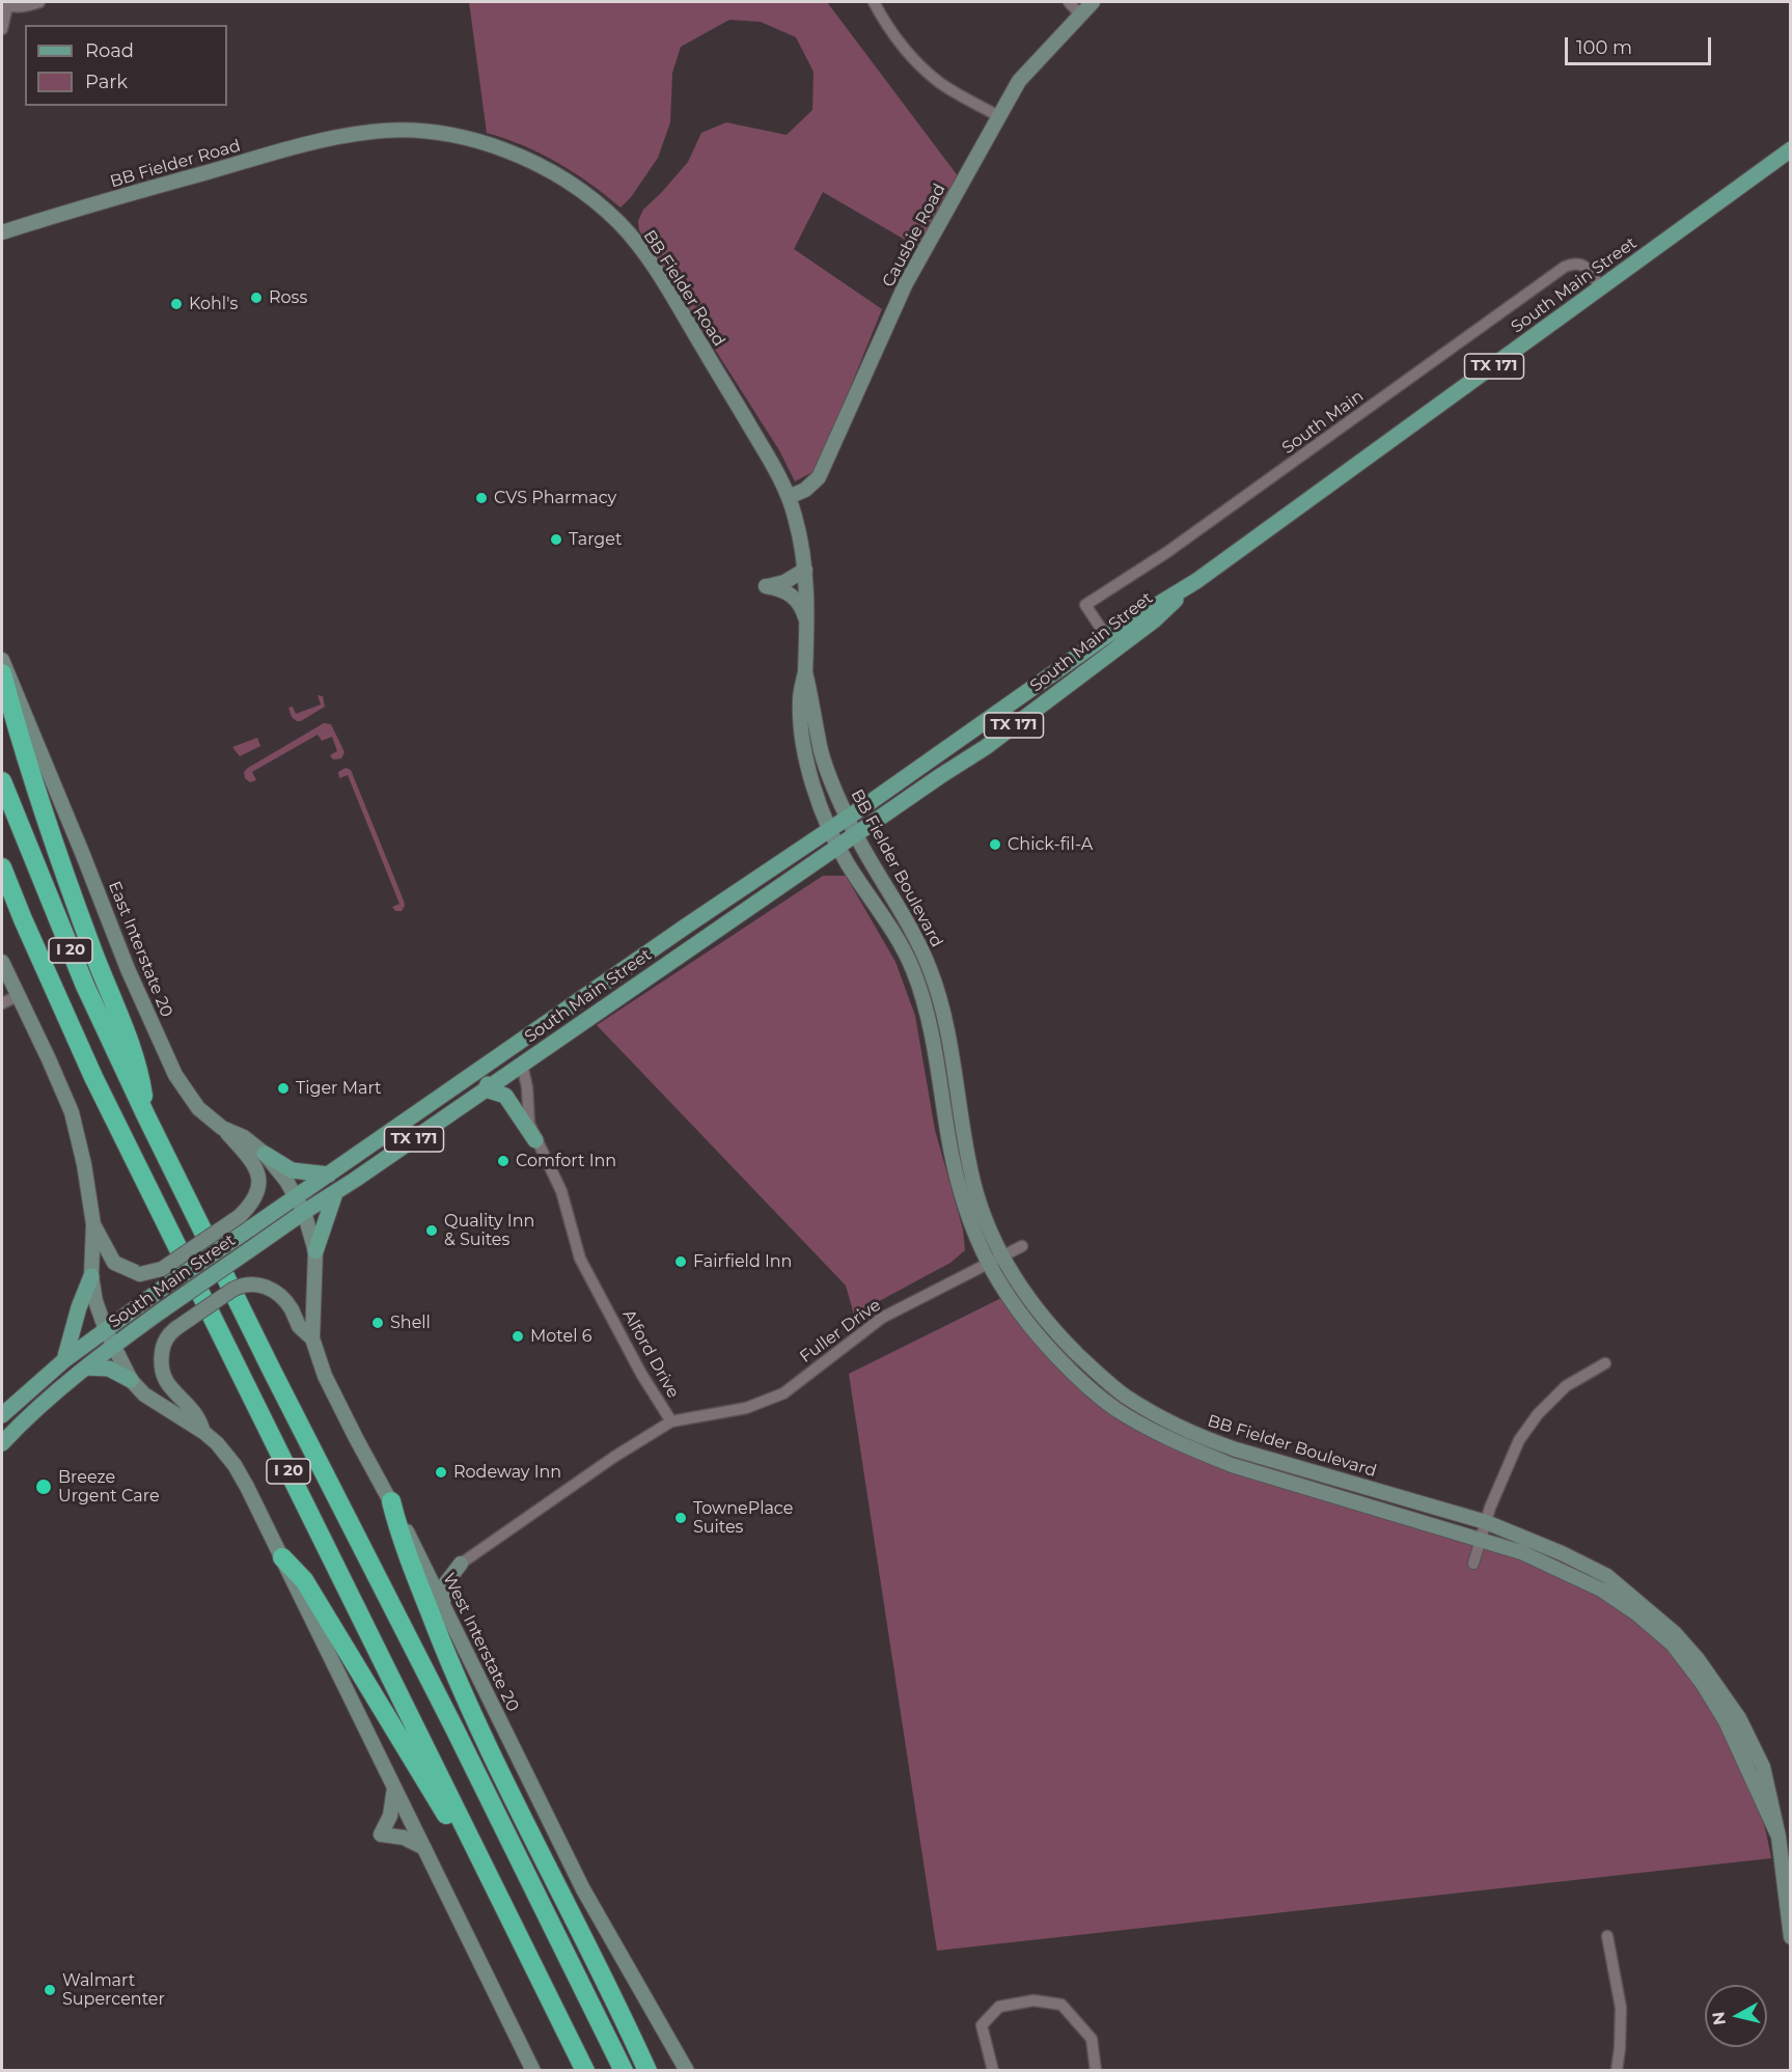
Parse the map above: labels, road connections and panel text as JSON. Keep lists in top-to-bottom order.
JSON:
{
  "streets": {
    "highway": ["I 20"],
    "main road": ["South Main Street", "TX 171"],
    "street": [
      "BB Fielder Road",
      "Causbie Road",
      "South Main",
      "BB Fielder Boulevard",
      "East Interstate 20",
      "Fuller Drive",
      "Alford Drive",
      "West Interstate 20"
    ]
  },
  "crossings": [
    ["BB Fielder Road", "Causbie Road"],
    ["BB Fielder Road", "BB Fielder Boulevard"],
    ["South Main Street", "South Main"],
    ["South Main Street", "BB Fielder Boulevard"],
    ["South Main Street", "East Interstate 20"],
    ["South Main Street", "Alford Drive"],
    ["South Main Street", "West Interstate 20"],
    ["BB Fielder Boulevard", "Fuller Drive"],
    ["East Interstate 20", "West Interstate 20"],
    ["Fuller Drive", "Alford Drive"]
  ],
  "places": [
    "Ross",
    "Kohl's",
    "CVS Pharmacy",
    "Target",
    "Chick-fil-A",
    "Tiger Mart",
    "Comfort Inn",
    "Quality Inn & Suites",
    "Fairfield Inn",
    "Shell",
    "Motel 6",
    "Rodeway Inn",
    "Breeze Urgent Care",
    "TownePlace Suites",
    "Walmart Supercenter"
  ],
  "legend": ["Road", "Park"],
  "scale_bar": "100 m",
  "north": "left"
}
